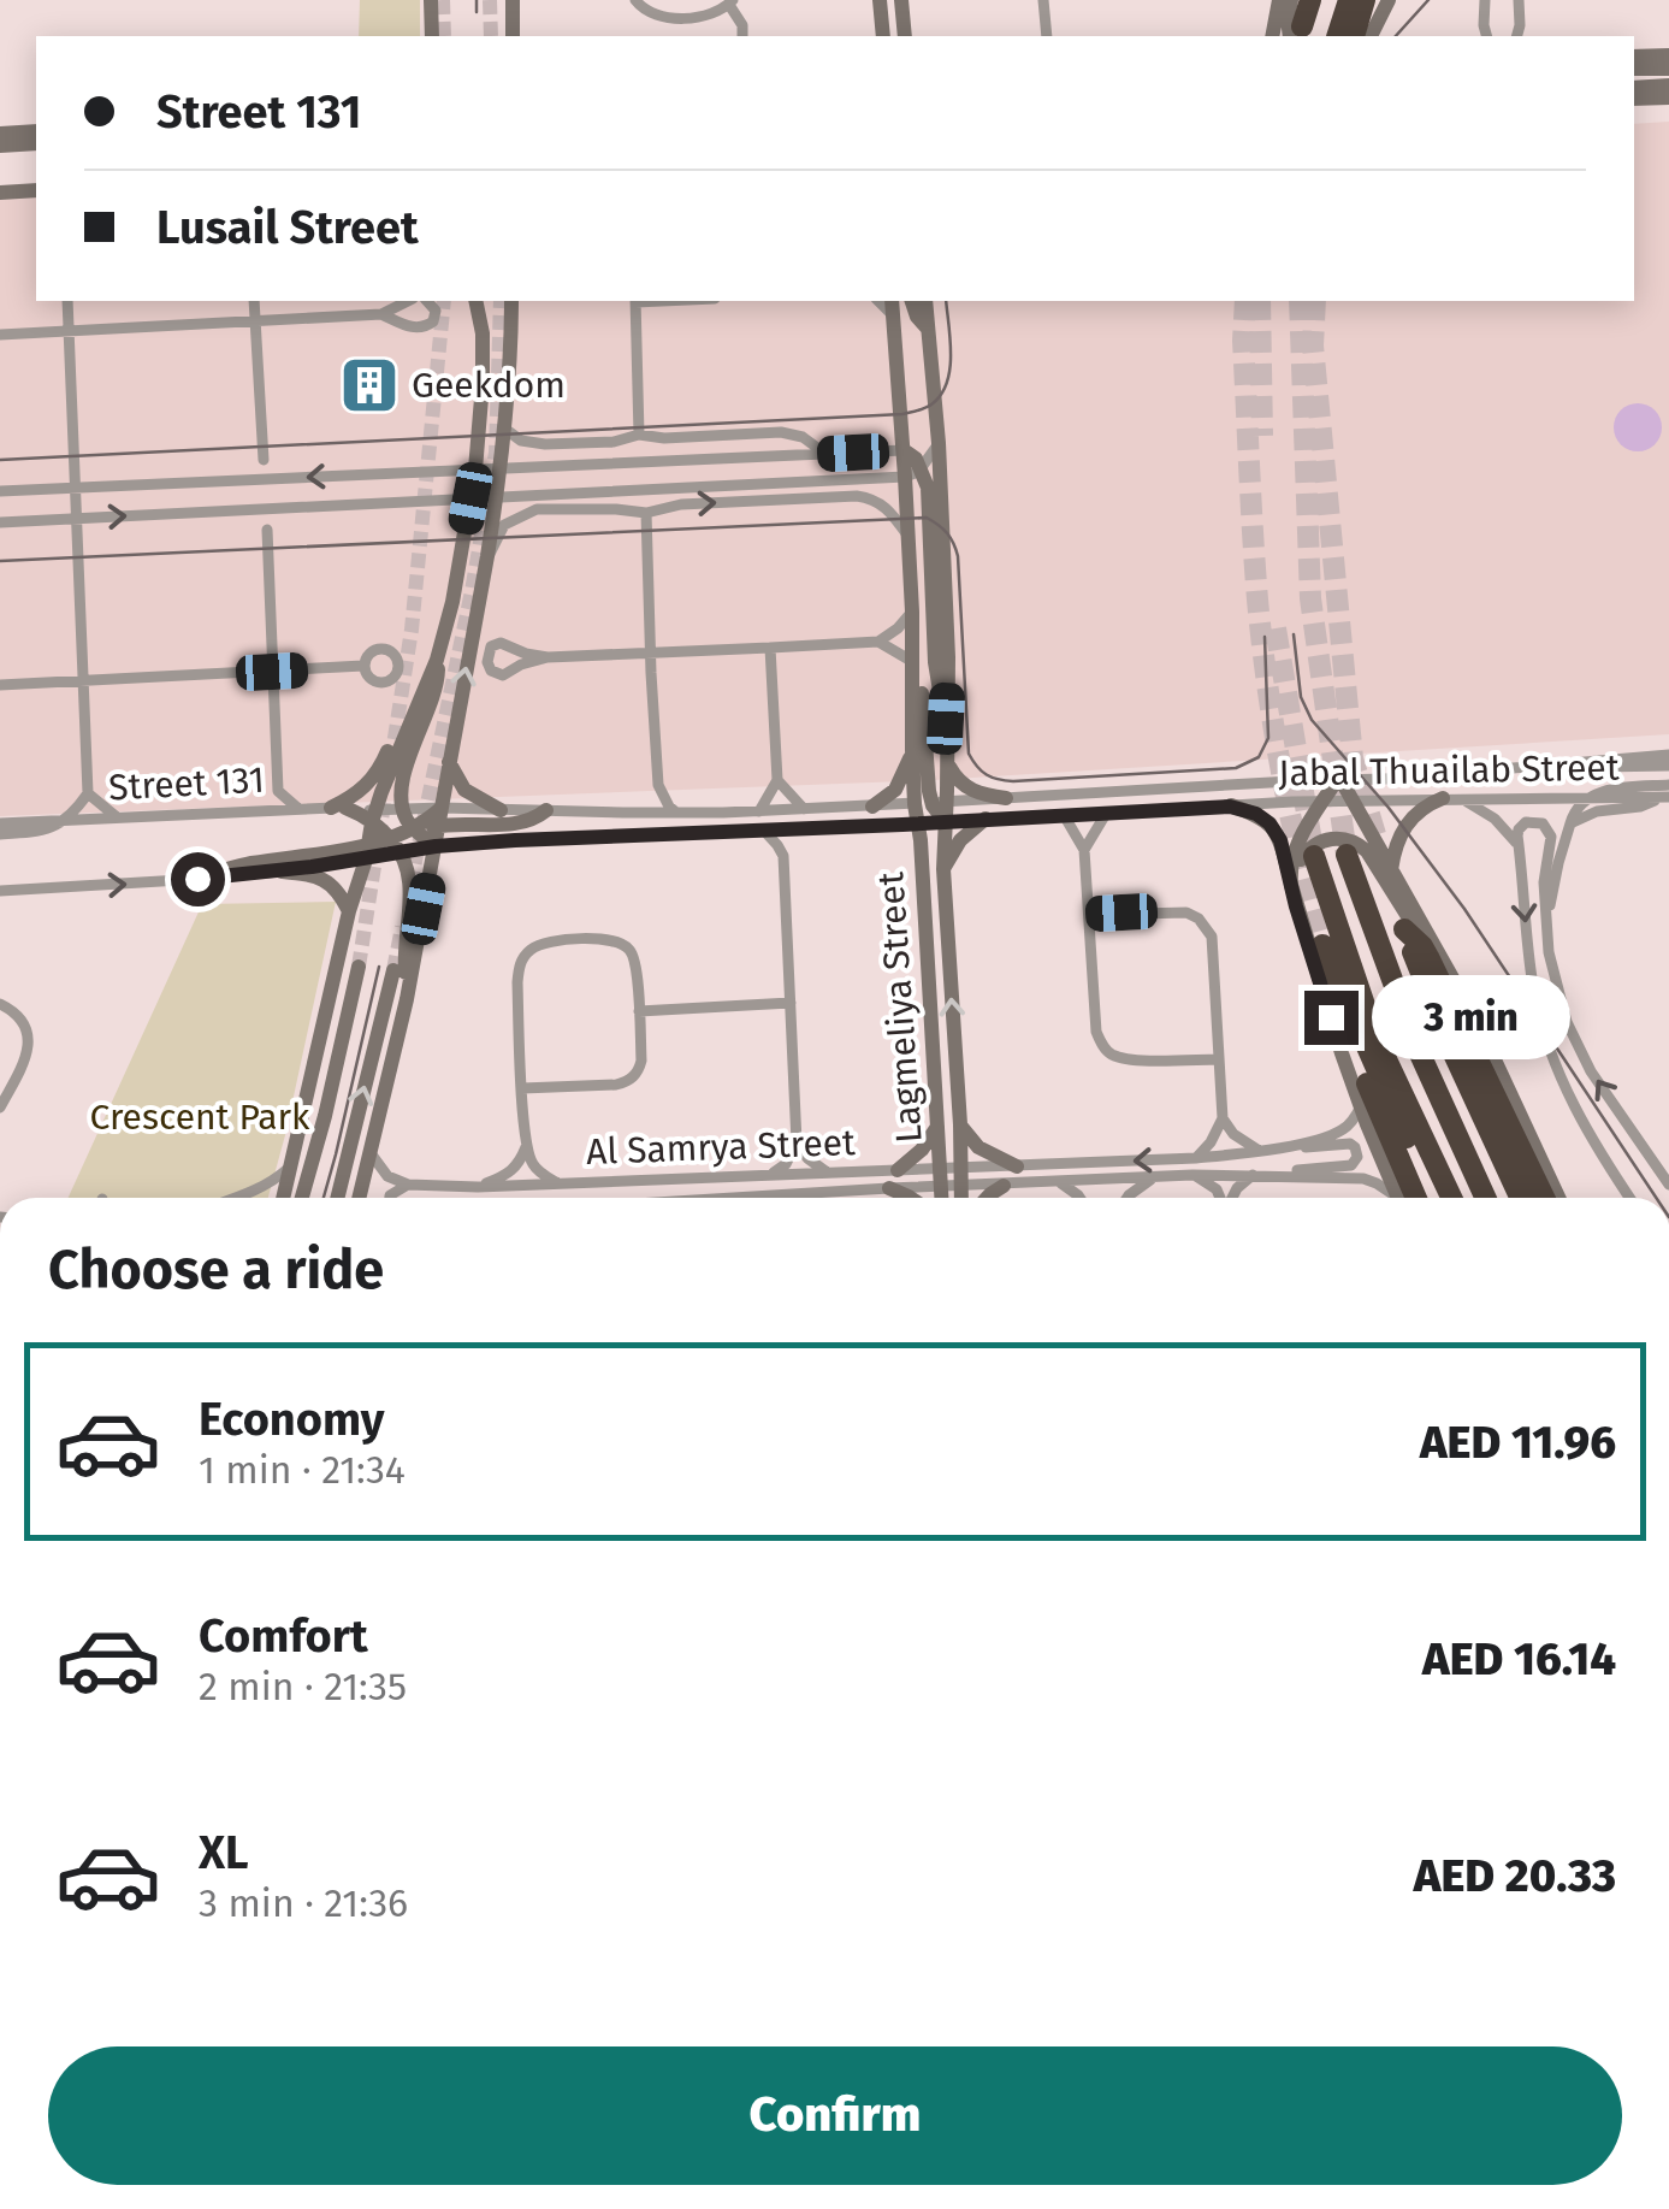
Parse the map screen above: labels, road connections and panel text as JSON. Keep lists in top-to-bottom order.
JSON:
{
  "streets": {
    "street": [
      "Jabal Thuailab Street",
      "Street 131",
      "Lagmeliya Street",
      "Al Samrya Street"
    ]
  },
  "crossings": [
    ["Jabal Thuailab Street", "Lagmeliya Street"],
    ["Lagmeliya Street", "Al Samrya Street"]
  ],
  "parks": ["Crescent Park"],
  "places": {
    "building": ["Geekdom"]
  },
  "page": {
    "banner": ["Street 131", "Lusail Street"],
    "bubble": "3 min",
    "heading": "Choose a ride",
    "list": [
      {
        "name": "Economy",
        "note": "1 min · 21:34",
        "value": "AED 11.96"
      },
      {
        "name": "Comfort",
        "note": "2 min · 21:35",
        "value": "AED 16.14"
      },
      {
        "name": "XL",
        "note": "3 min · 21:36",
        "value": "AED 20.33"
      }
    ],
    "buttons": "Confirm"
  }
}
